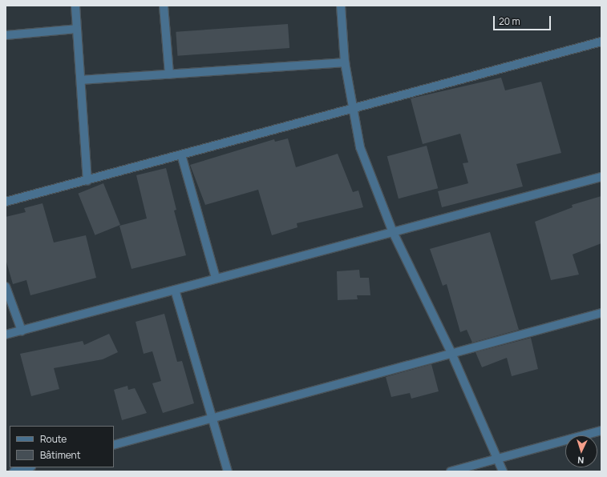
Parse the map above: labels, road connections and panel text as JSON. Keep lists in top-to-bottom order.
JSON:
{
  "legend": ["Route", "Bâtiment"],
  "scale_bar": "20 m",
  "north": "bottom"
}
